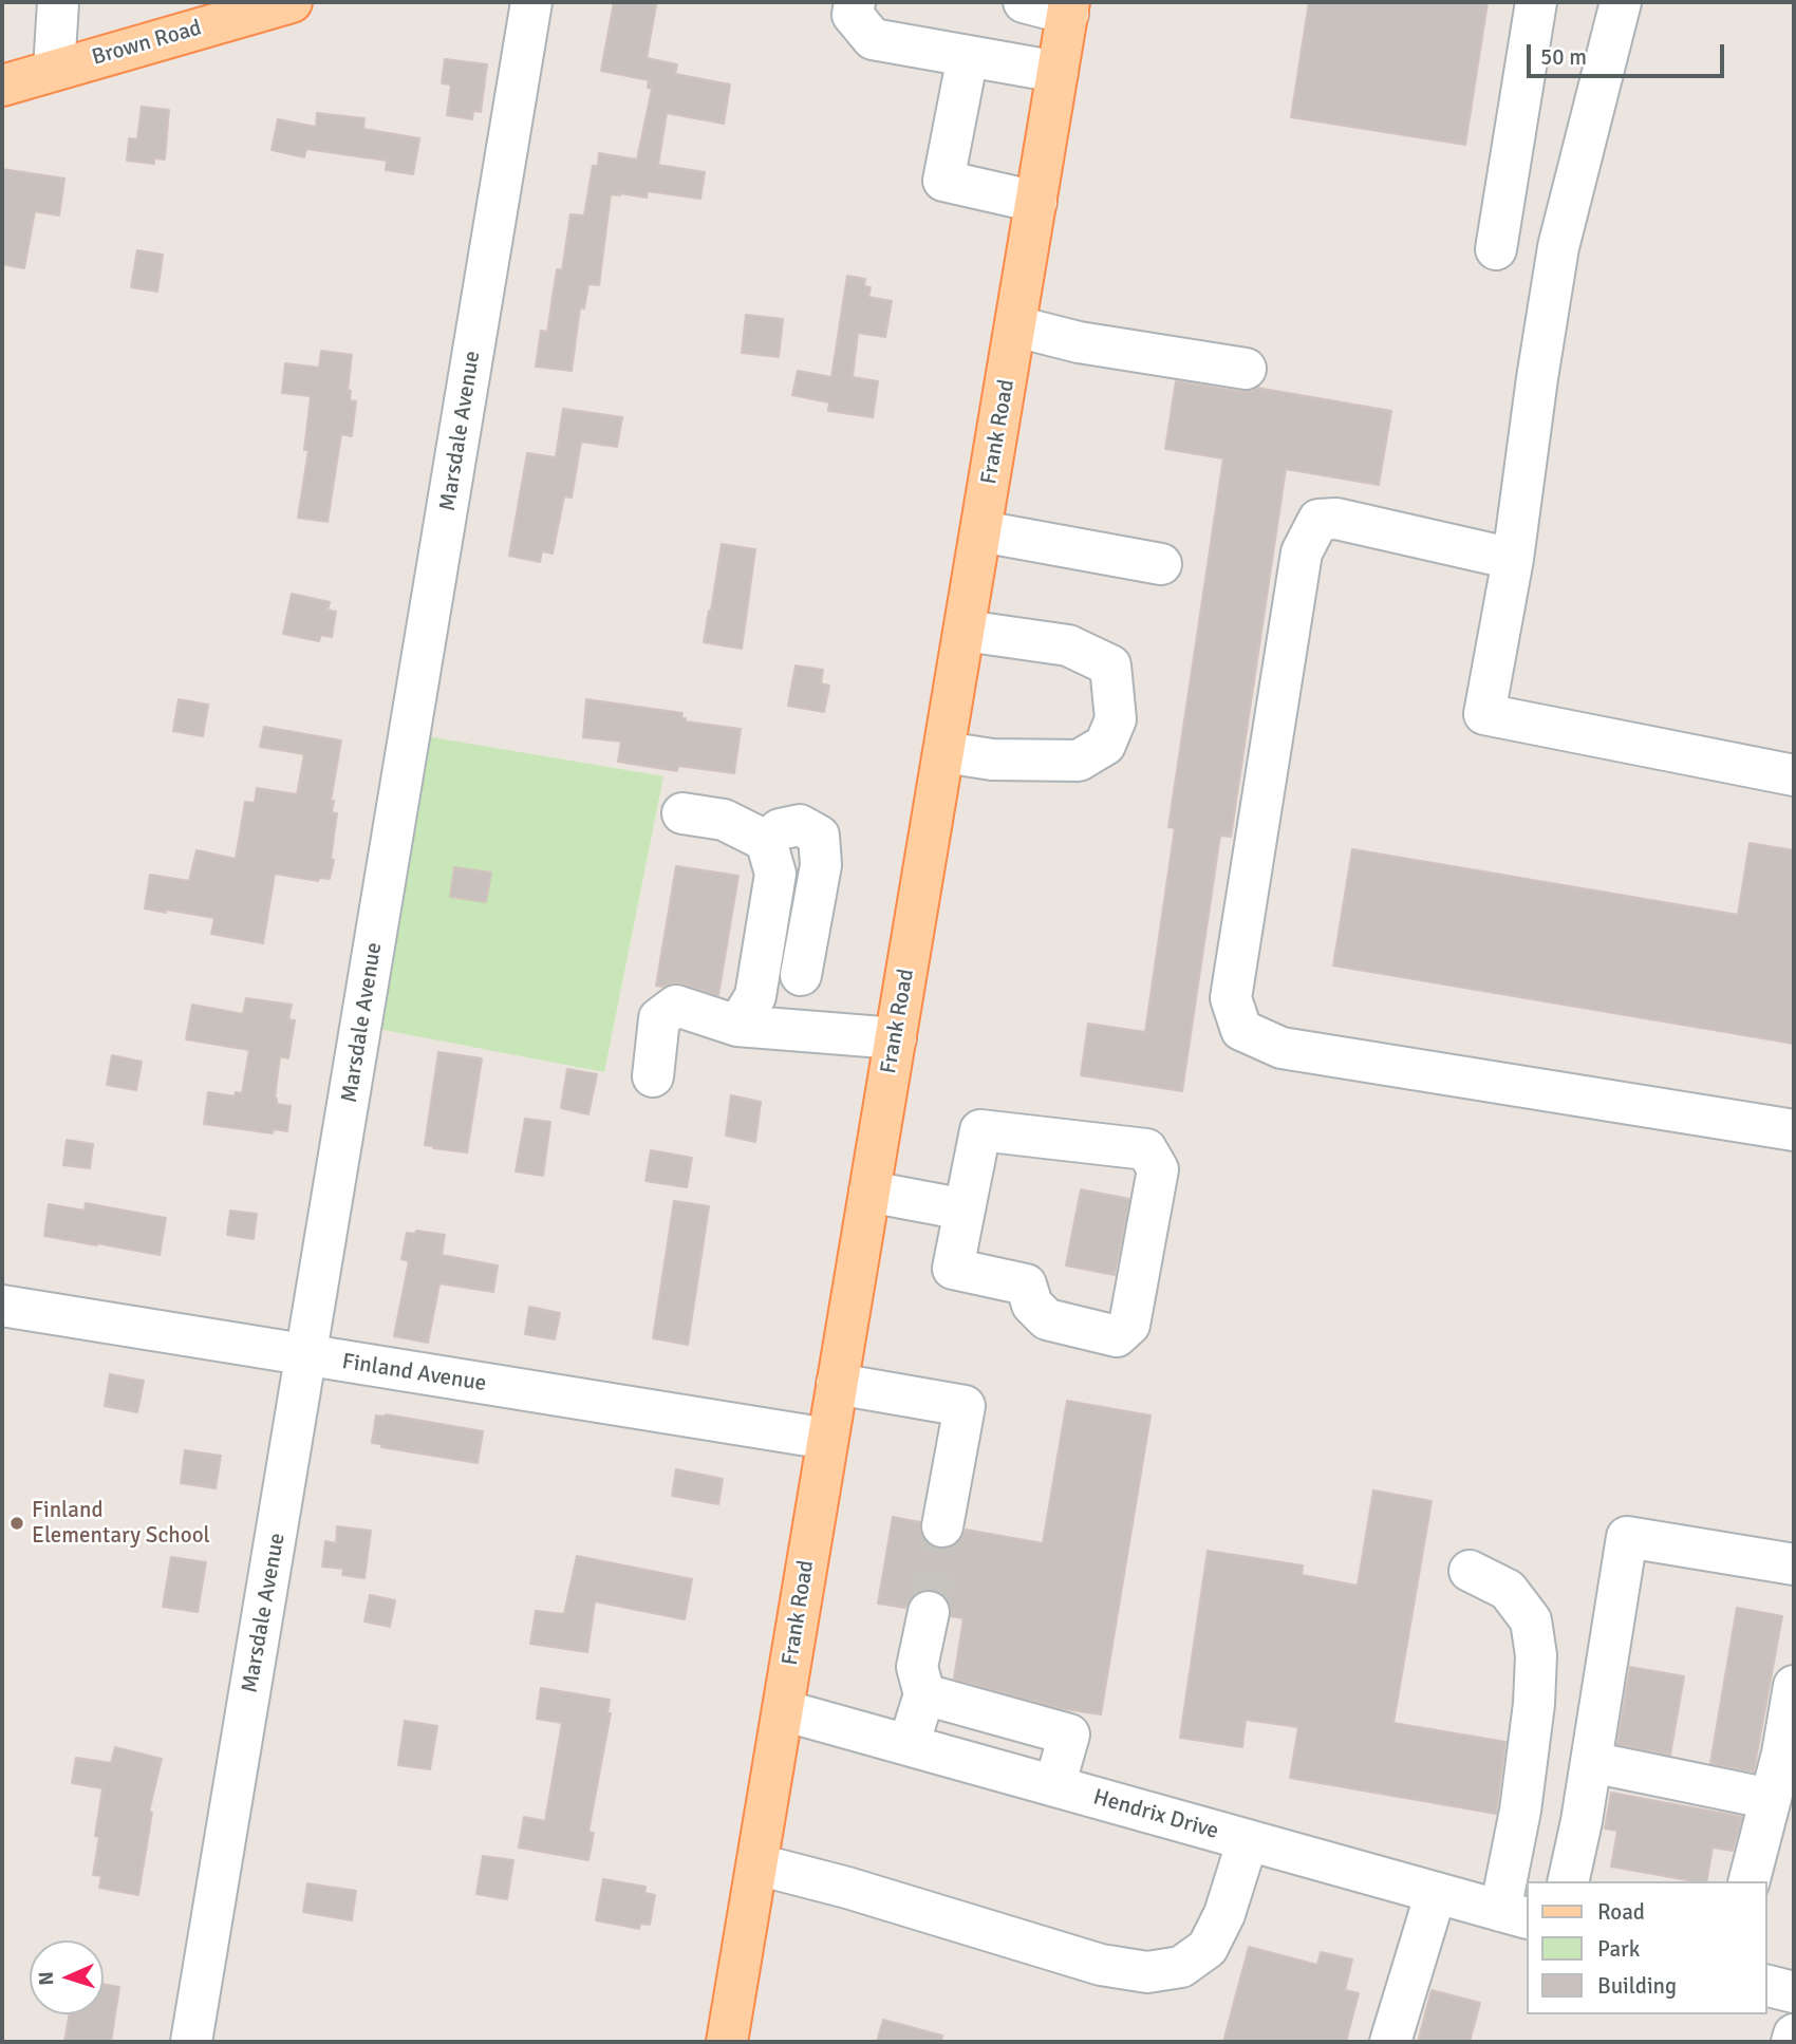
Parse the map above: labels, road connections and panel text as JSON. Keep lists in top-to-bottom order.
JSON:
{
  "streets": {
    "main road": ["Brown Road", "Frank Road"],
    "street": ["Marsdale Avenue", "Finland Avenue", "Hendrix Drive"]
  },
  "crossings": [
    ["Marsdale Avenue", "Finland Avenue"],
    ["Frank Road", "Finland Avenue"],
    ["Frank Road", "Hendrix Drive"]
  ],
  "places": ["Finland Elementary School"],
  "legend": ["Road", "Park", "Building"],
  "scale_bar": "50 m",
  "north": "left"
}
